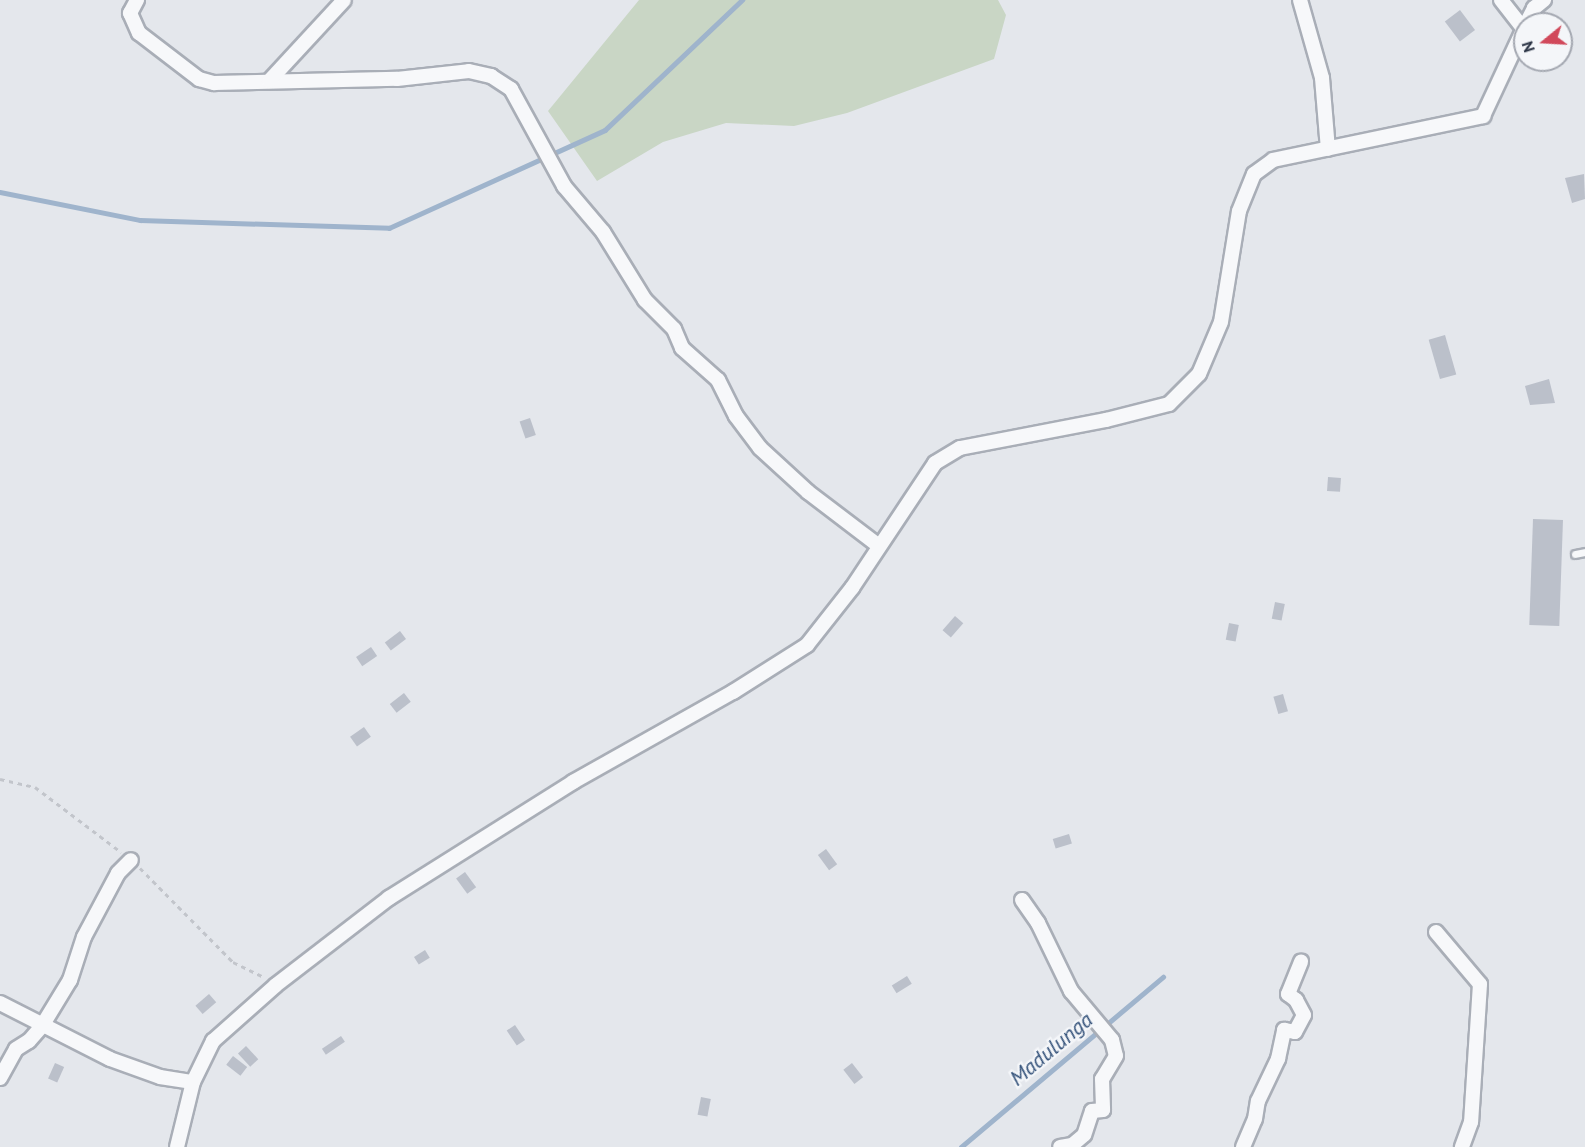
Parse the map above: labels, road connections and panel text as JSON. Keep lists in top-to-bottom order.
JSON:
{
  "water": ["Madulunga"],
  "north": "left"
}
